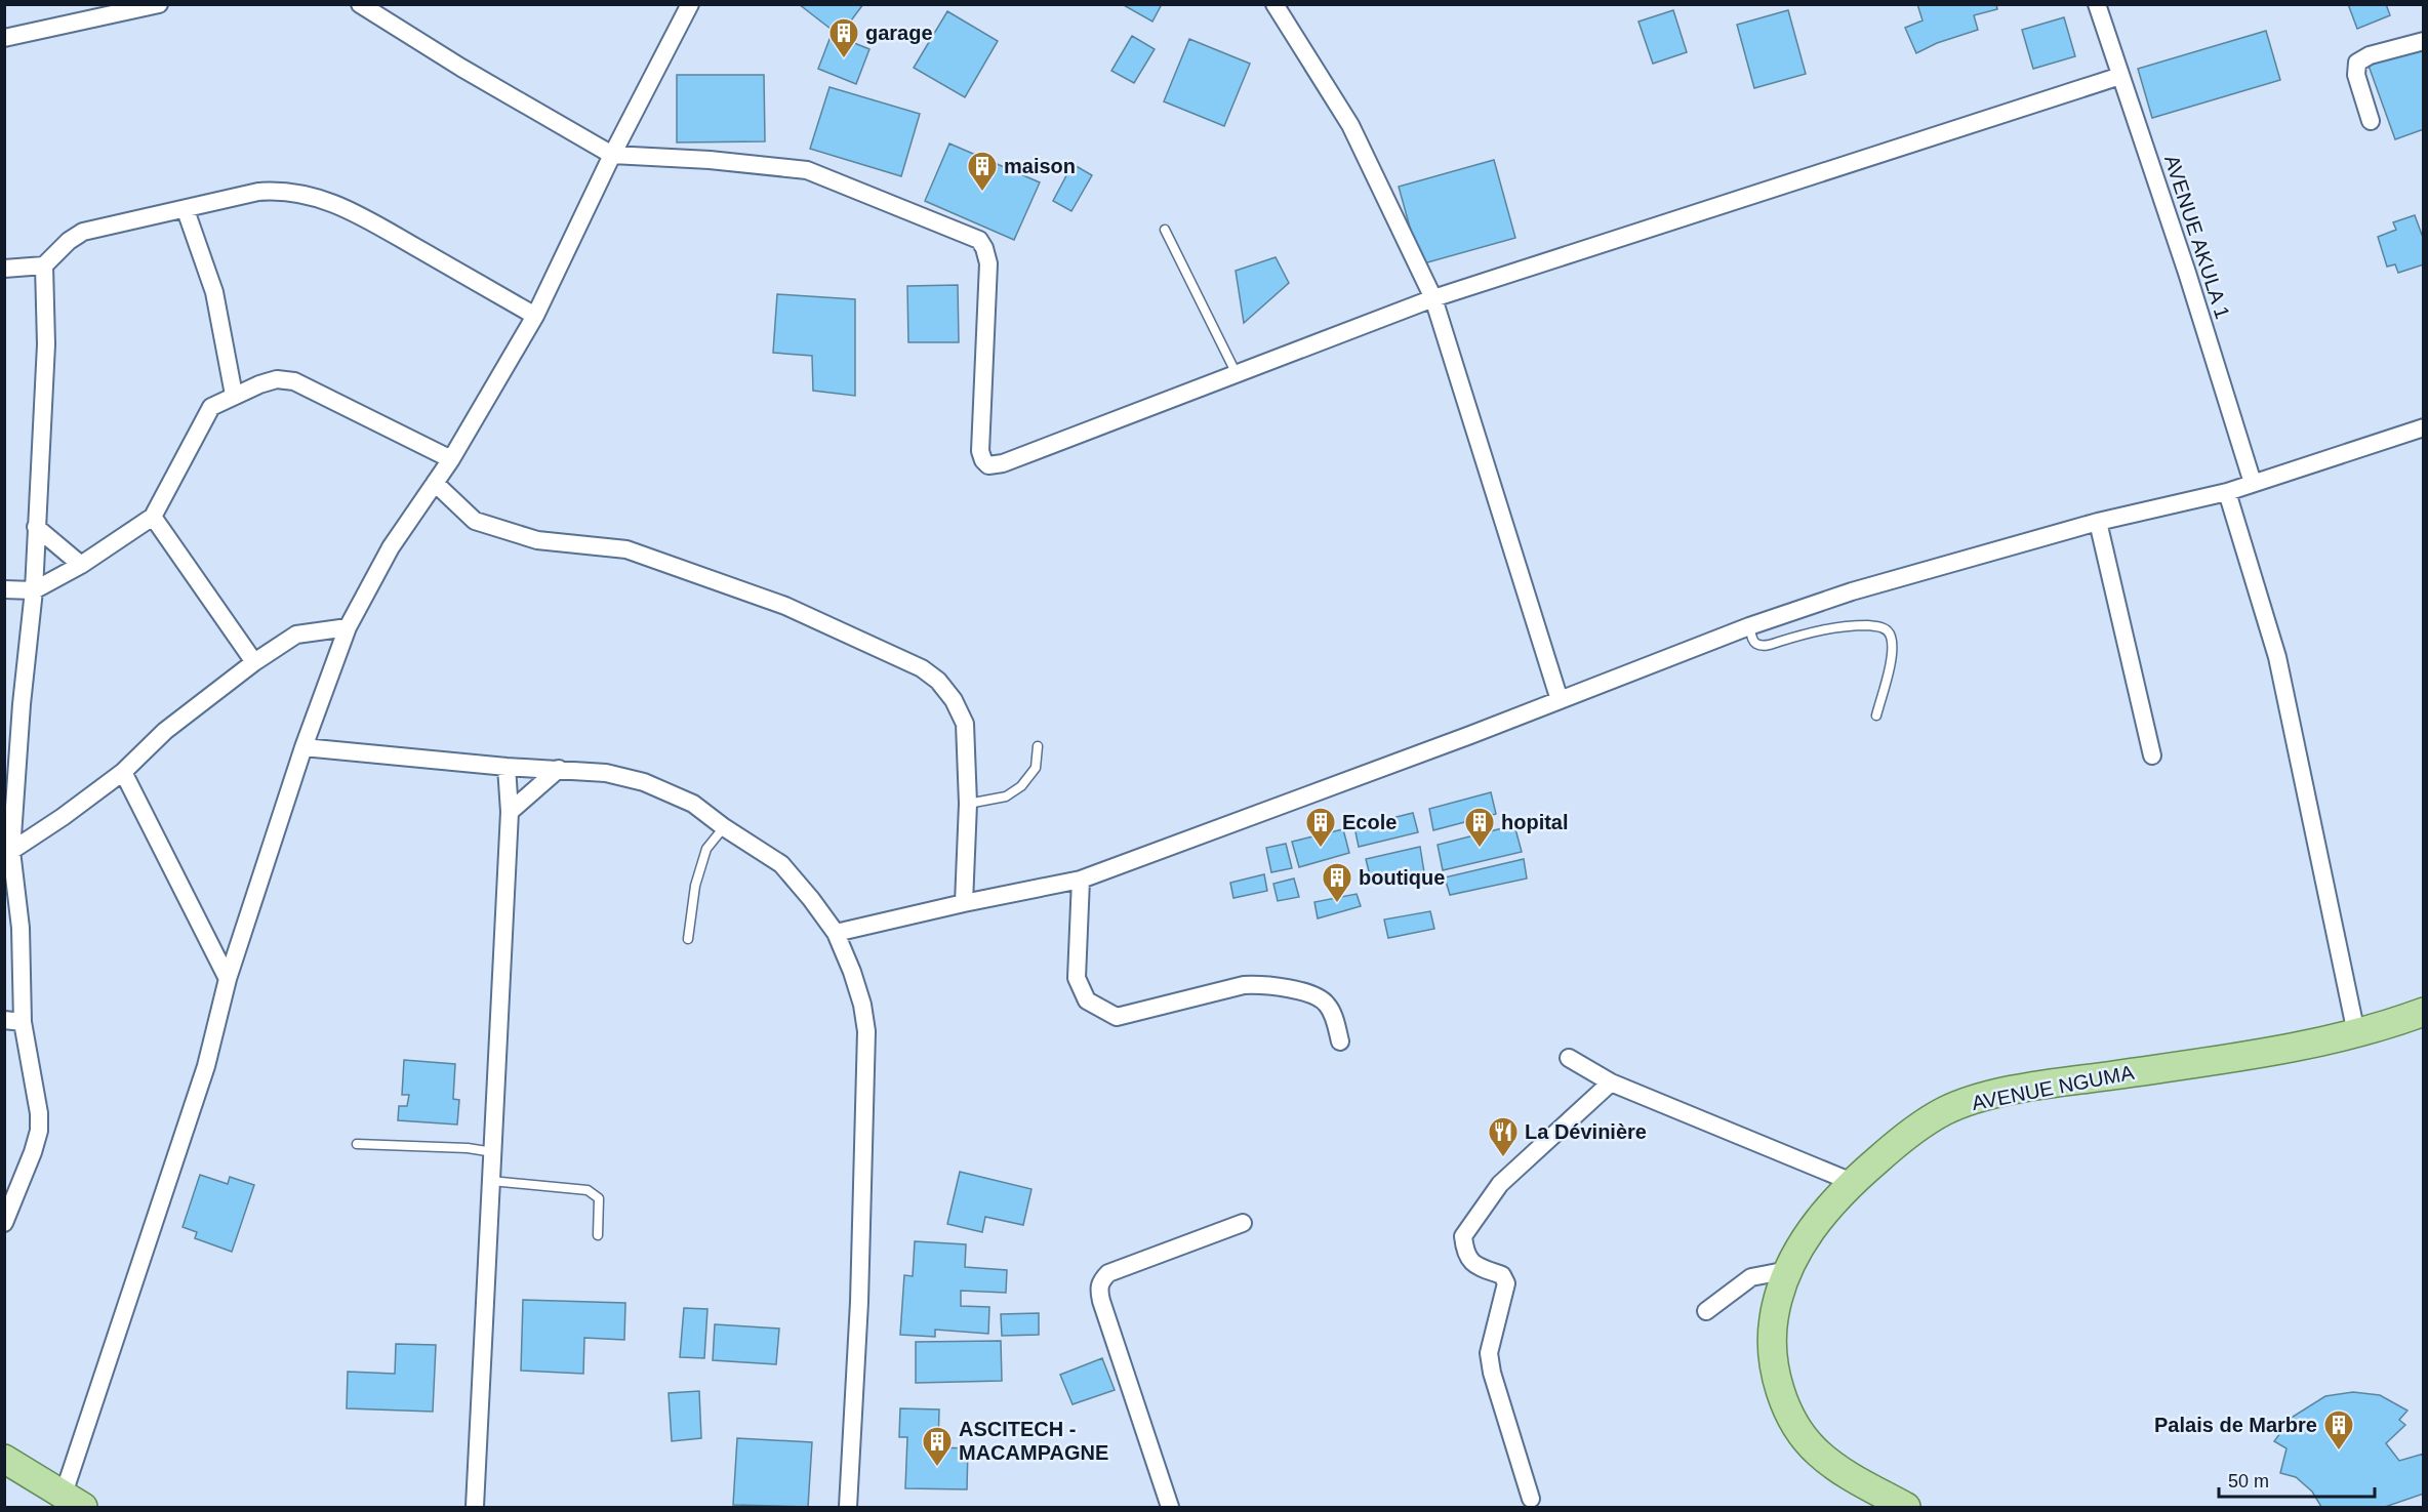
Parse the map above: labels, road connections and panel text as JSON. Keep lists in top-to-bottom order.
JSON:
{
  "streets": {
    "main road": ["AVENUE NGUMA"],
    "street": ["AVENUE AKULA 1"]
  },
  "places": {
    "building": [
      "garage",
      "maison",
      "Ecole",
      "hopital",
      "boutique",
      "Palais de Marbre",
      "ASCITECH - MACAMPAGNE"
    ],
    "restaurant": ["La Dévinière"]
  },
  "scale_bar": "50 m"
}
